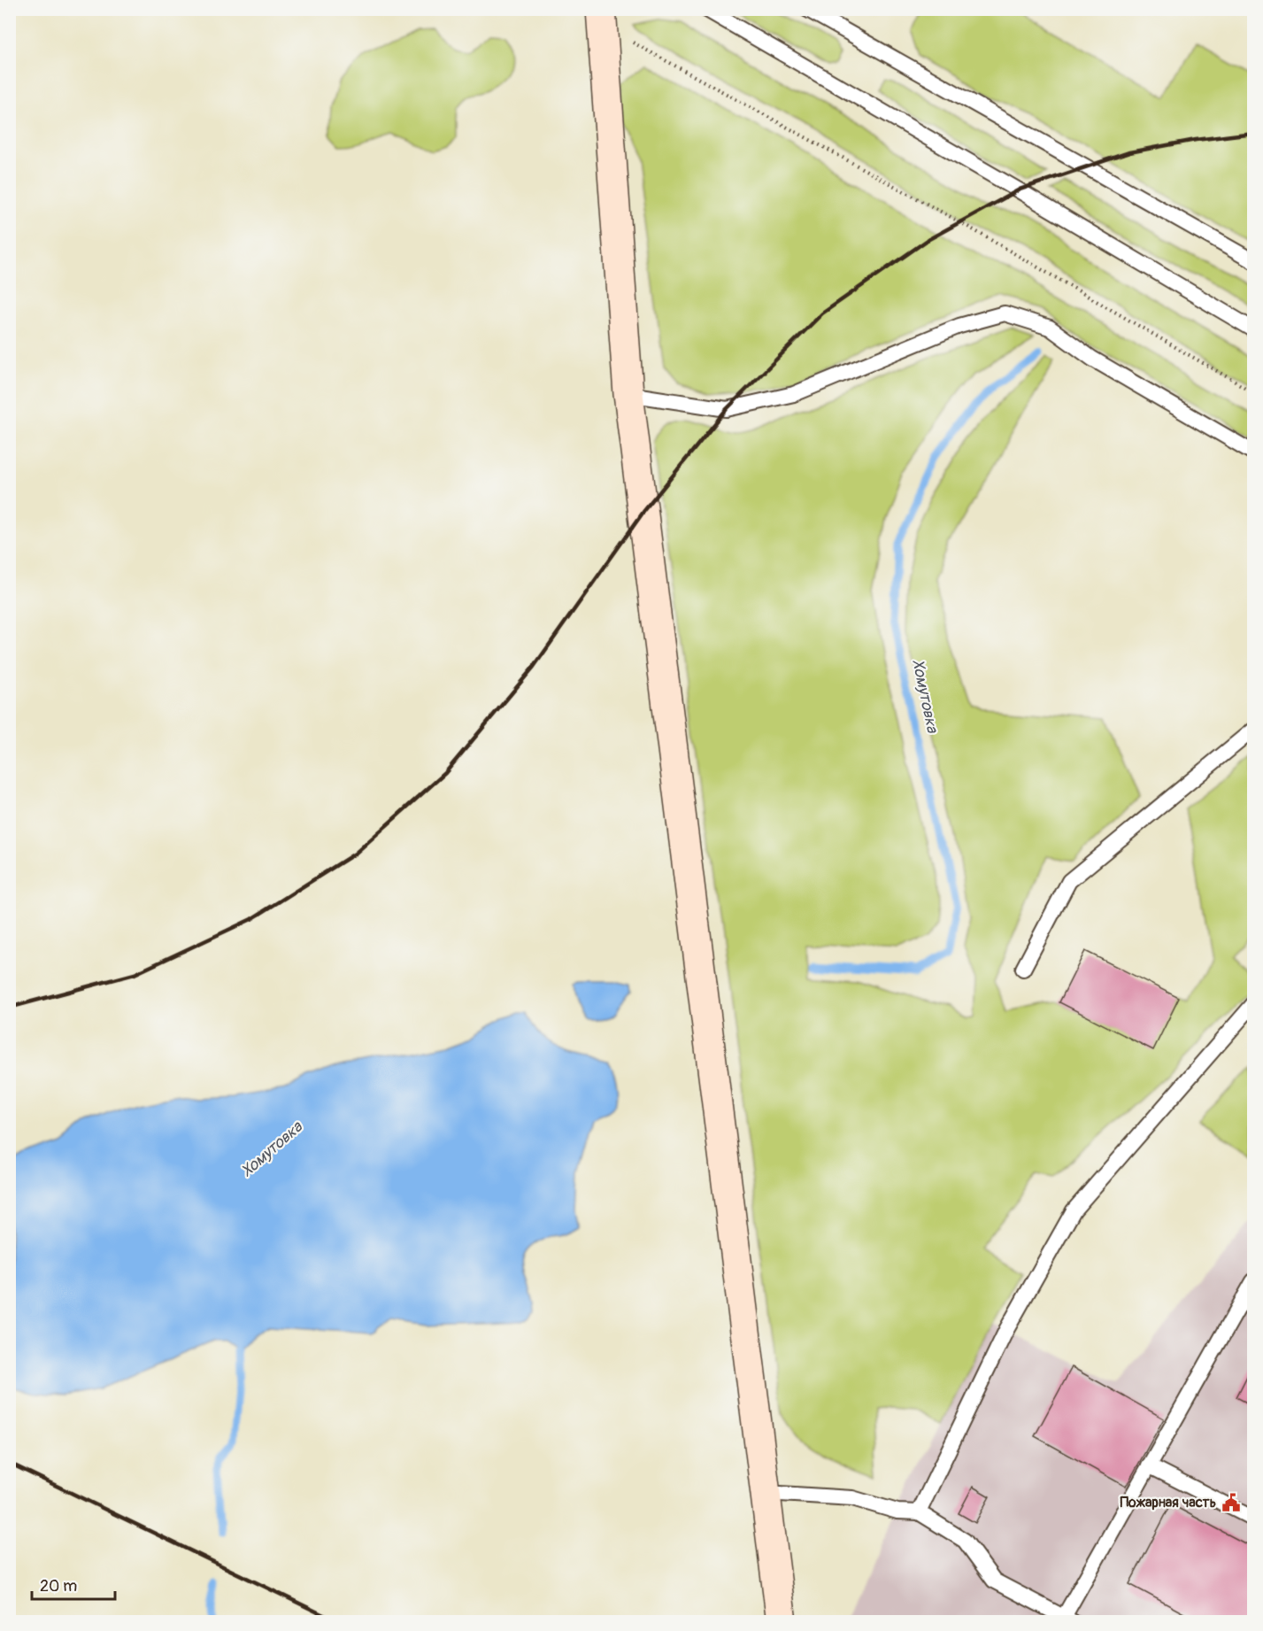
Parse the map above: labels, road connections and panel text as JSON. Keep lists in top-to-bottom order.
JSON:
{
  "water": ["Хомутовка"],
  "places": {
    "public building": ["Пожарная часть"]
  },
  "scale_bar": "20 m"
}
